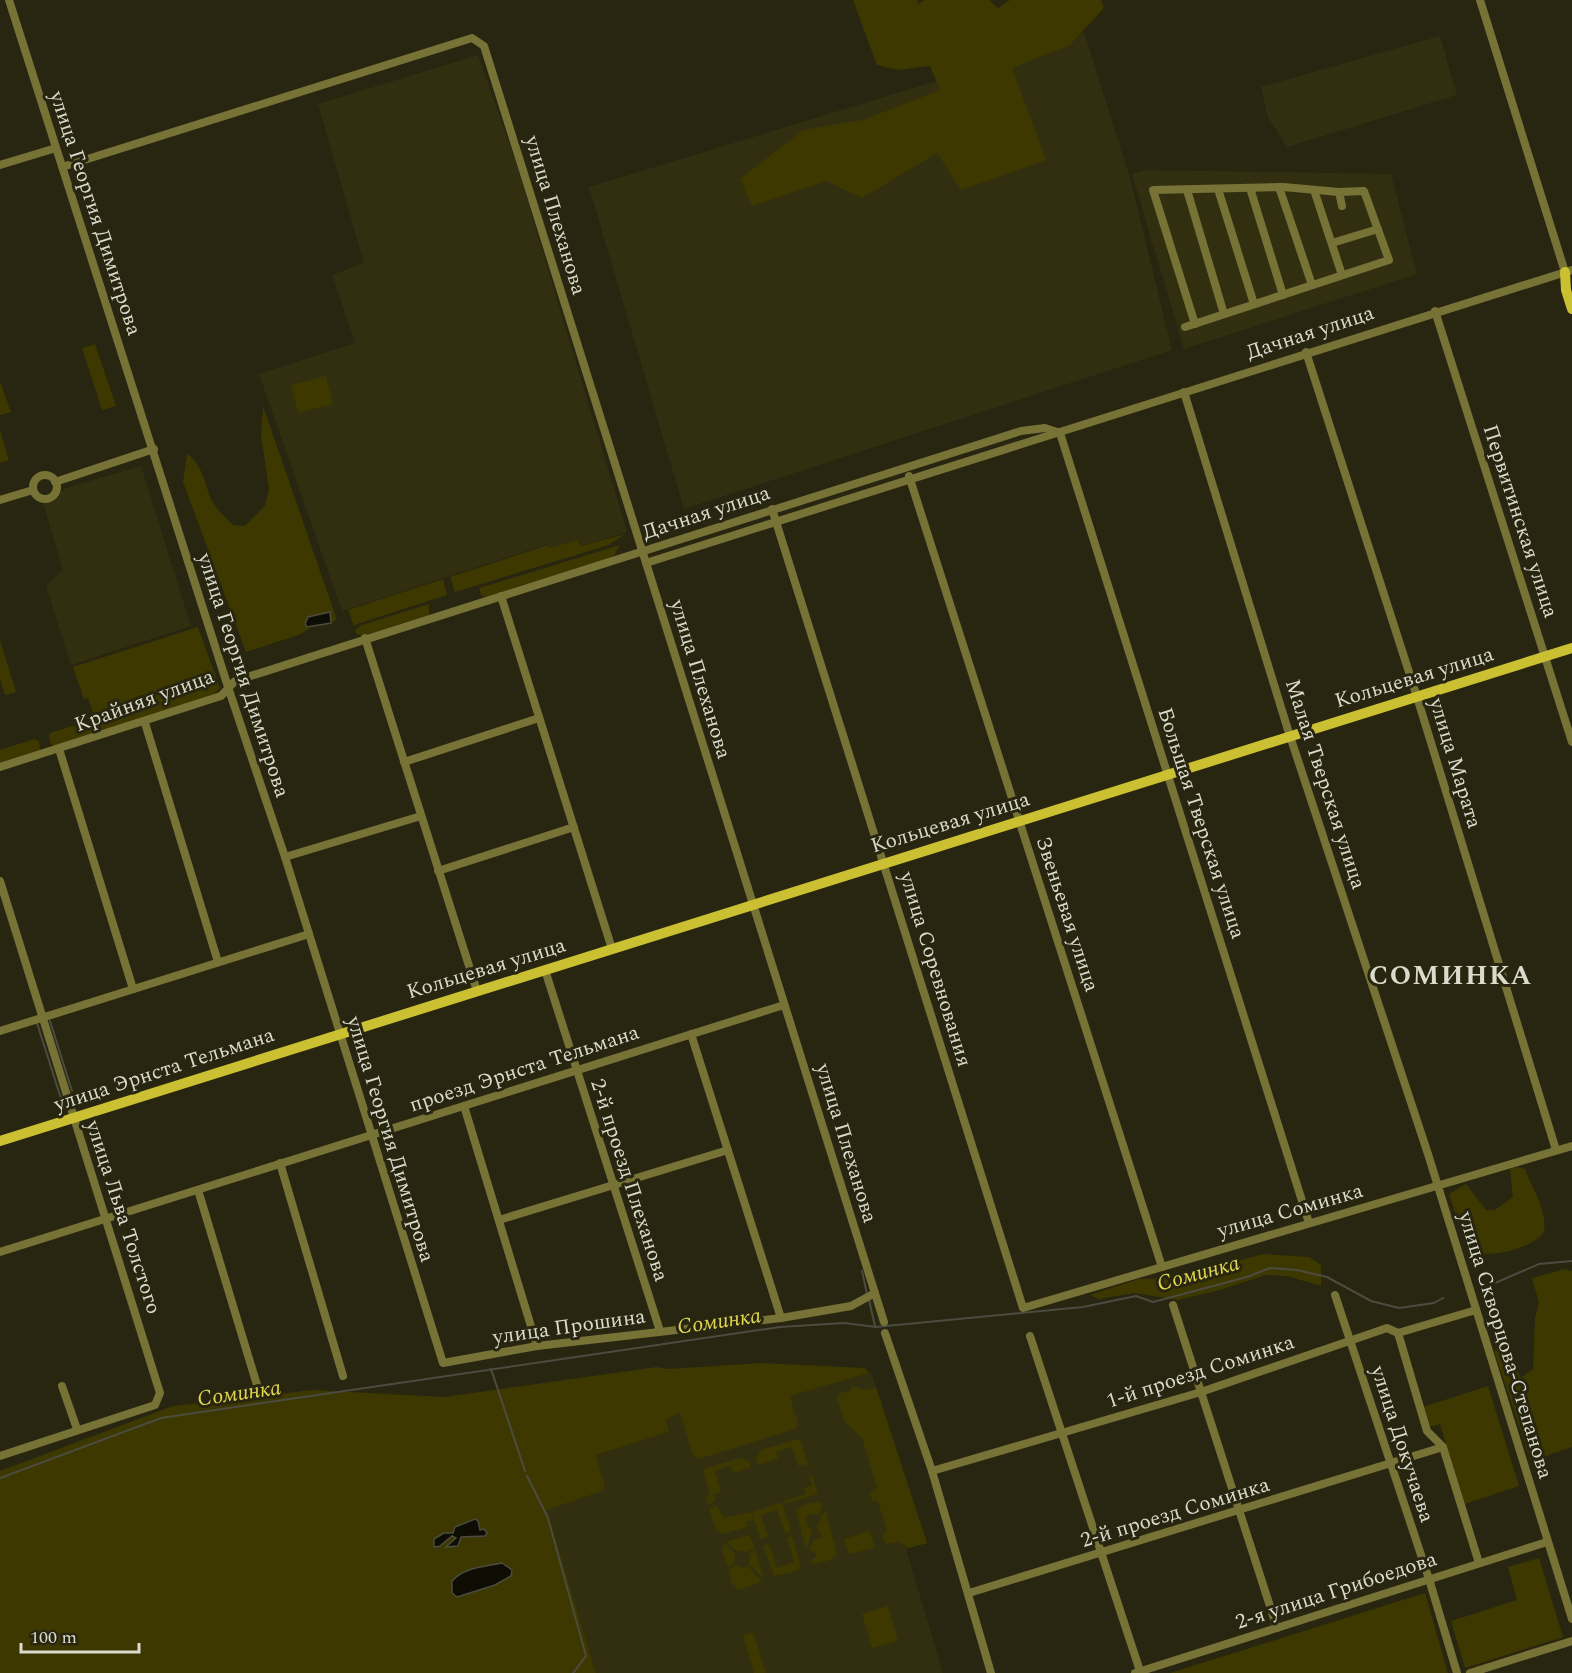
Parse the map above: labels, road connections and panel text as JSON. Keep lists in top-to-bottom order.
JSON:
{
  "streets": {
    "main road": ["Кольцевая улица", "улица Эрнста Тельмана"],
    "street": [
      "улица Георгия Димитрова",
      "улица Плеханова",
      "Дачная улица",
      "Первитинская улица",
      "Крайняя улица",
      "улица Марата",
      "Малая Тверская улица",
      "Большая Тверская улица",
      "Звеньевая улица",
      "улица Соревнования",
      "проезд Эрнста Тельмана",
      "2-й проезд Плеханова",
      "улица Соминка",
      "улица Льва Толстого",
      "улица Прошина",
      "улица Скворцова-Степанова",
      "1-й проезд Соминка",
      "улица Докучаева",
      "2-й проезд Соминка",
      "2-я улица Грибоедова"
    ]
  },
  "crossings": [
    ["улица Георгия Димитрова", "улица Плеханова"],
    ["улица Георгия Димитрова", "Кольцевая улица"],
    ["улица Георгия Димитрова", "Крайняя улица"],
    ["улица Георгия Димитрова", "проезд Эрнста Тельмана"],
    ["улица Георгия Димитрова", "улица Эрнста Тельмана"],
    ["улица Георгия Димитрова", "улица Прошина"],
    ["улица Плеханова", "Дачная улица"],
    ["улица Плеханова", "Кольцевая улица"],
    ["улица Плеханова", "проезд Эрнста Тельмана"],
    ["улица Плеханова", "улица Прошина"],
    ["Дачная улица", "Первитинская улица"],
    ["Дачная улица", "Крайняя улица"],
    ["Дачная улица", "улица Марата"],
    ["Дачная улица", "Малая Тверская улица"],
    ["Дачная улица", "Большая Тверская улица"],
    ["Дачная улица", "Звеньевая улица"],
    ["Дачная улица", "улица Соревнования"],
    ["Первитинская улица", "Кольцевая улица"],
    ["Кольцевая улица", "улица Марата"],
    ["Кольцевая улица", "Малая Тверская улица"],
    ["Кольцевая улица", "Большая Тверская улица"],
    ["Кольцевая улица", "Звеньевая улица"],
    ["Кольцевая улица", "улица Соревнования"],
    ["Кольцевая улица", "улица Эрнста Тельмана"],
    ["Кольцевая улица", "2-й проезд Плеханова"],
    ["улица Марата", "улица Соминка"],
    ["Малая Тверская улица", "улица Соминка"],
    ["Малая Тверская улица", "улица Скворцова-Степанова"],
    ["Большая Тверская улица", "улица Соминка"],
    ["Звеньевая улица", "улица Соминка"],
    ["улица Соревнования", "улица Соминка"],
    ["проезд Эрнста Тельмана", "2-й проезд Плеханова"],
    ["проезд Эрнста Тельмана", "улица Льва Толстого"],
    ["улица Эрнста Тельмана", "улица Льва Толстого"],
    ["2-й проезд Плеханова", "улица Прошина"],
    ["улица Соминка", "улица Скворцова-Степанова"],
    ["улица Скворцова-Степанова", "1-й проезд Соминка"],
    ["улица Скворцова-Степанова", "2-я улица Грибоедова"],
    ["1-й проезд Соминка", "улица Докучаева"],
    ["улица Докучаева", "2-й проезд Соминка"],
    ["улица Докучаева", "2-я улица Грибоедова"]
  ],
  "districts": ["СОМИНКА"],
  "water": ["Соминка"],
  "scale_bar": "100 m"
}
